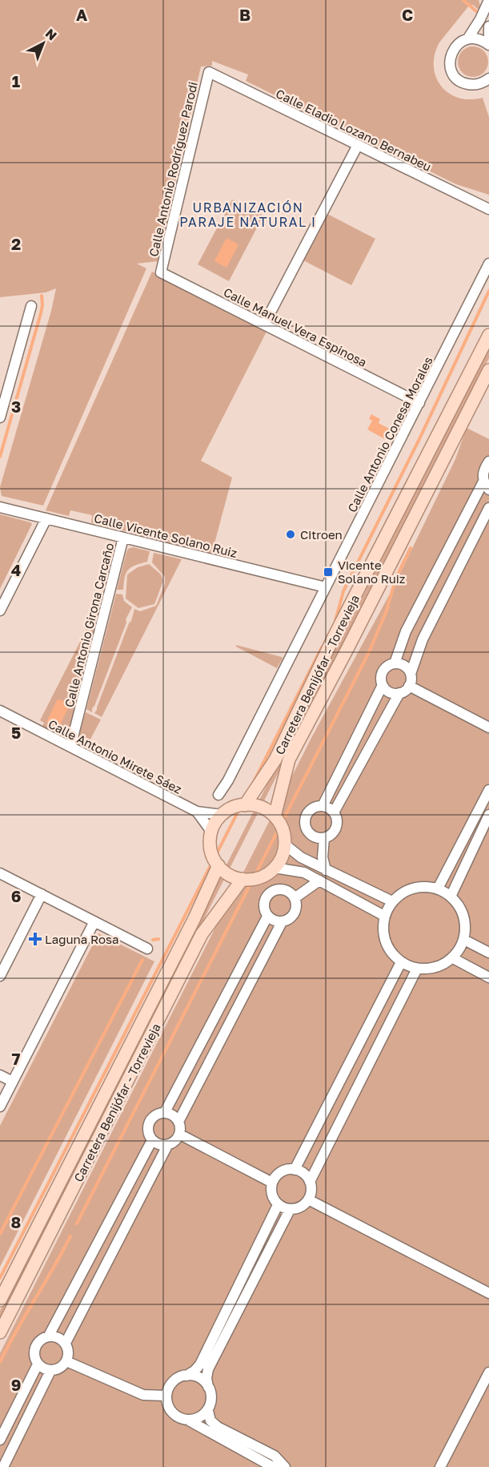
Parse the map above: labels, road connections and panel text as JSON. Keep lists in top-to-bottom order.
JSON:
{
  "streets": {
    "main road": ["Carretera Benijófar - Torrevieja"],
    "street": [
      "Calle Eladio Lozano Bernabeu",
      "Calle Antonio Rodríguez Parodi",
      "Calle Manuel Vera Espinosa",
      "Calle Antonio Conesa Morales",
      "Calle Vicente Solano Ruiz",
      "Calle Antonio Girona Carcaño",
      "Calle Antonio Mirete Sáez"
    ]
  },
  "crossings": [
    ["Calle Eladio Lozano Bernabeu", "Calle Antonio Rodríguez Parodi"],
    ["Calle Antonio Rodríguez Parodi", "Calle Manuel Vera Espinosa"],
    ["Calle Manuel Vera Espinosa", "Calle Antonio Conesa Morales"],
    ["Calle Antonio Conesa Morales", "Calle Vicente Solano Ruiz"],
    ["Calle Vicente Solano Ruiz", "Calle Antonio Girona Carcaño"],
    ["Calle Antonio Girona Carcaño", "Calle Antonio Mirete Sáez"],
    ["Carretera Benijófar - Torrevieja", "Calle Antonio Mirete Sáez"]
  ],
  "districts": ["URBANIZACIÓN PARAJE NATURAL I"],
  "places": {
    "other": ["Citroen"],
    "transit": ["Vicente Solano Ruiz"],
    "health": ["Laguna Rosa"]
  },
  "north": "top right",
  "grid": {
    "columns": ["A", "B", "C"],
    "rows": [
      "1",
      "2",
      "3",
      "4",
      "5",
      "6",
      "7",
      "8",
      "9"
    ]
  }
}
